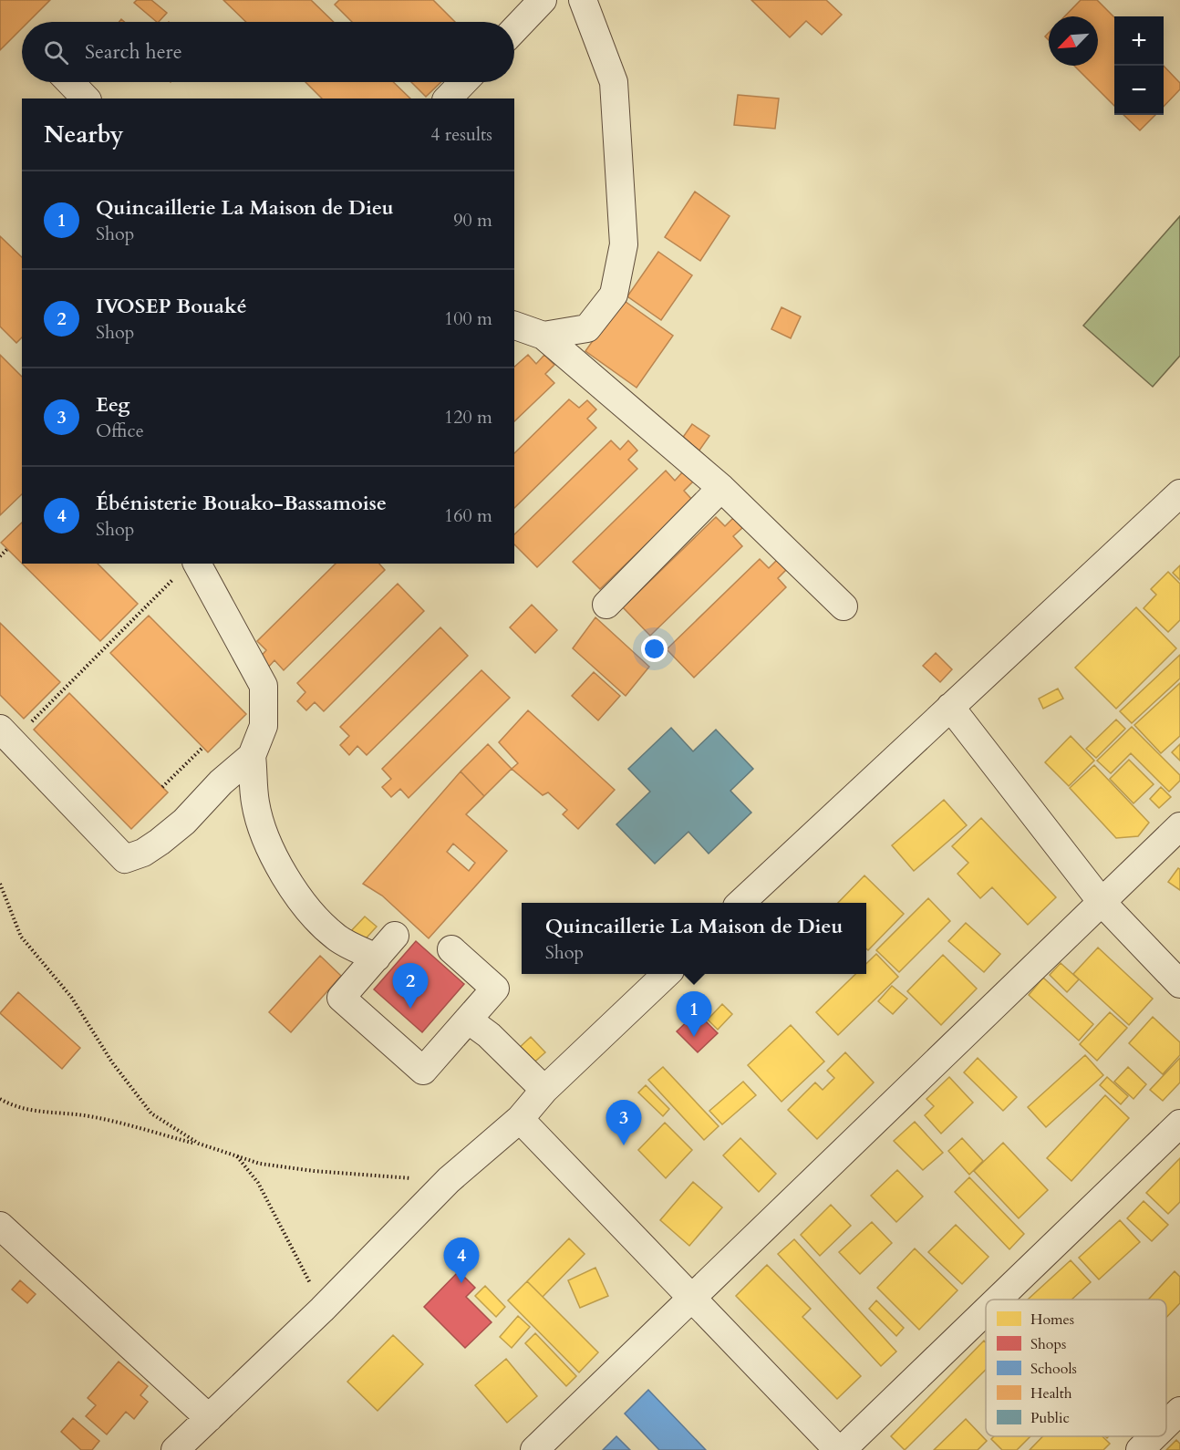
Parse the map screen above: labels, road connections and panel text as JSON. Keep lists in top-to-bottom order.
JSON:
{
  "legend": [
    "Homes",
    "Shops",
    "Schools",
    "Health",
    "Public"
  ],
  "north": "bottom left",
  "page": {
    "map_buttons": ["+", "−"],
    "search": "Search here",
    "heading": ["Nearby", "4 results"],
    "list": [
      {
        "mark": "1",
        "name": "Quincaillerie La Maison de Dieu",
        "note": "Shop",
        "value": "90 m"
      },
      {
        "mark": "2",
        "name": "IVOSEP Bouaké",
        "note": "Shop",
        "value": "100 m"
      },
      {
        "mark": "3",
        "name": "Eeg",
        "note": "Office",
        "value": "120 m"
      },
      {
        "mark": "4",
        "name": "Ébénisterie Bouako-Bassamoise",
        "note": "Shop",
        "value": "160 m"
      }
    ],
    "popup": ["Quincaillerie La Maison de Dieu", "Shop"],
    "pins": [
      "2",
      "1",
      "3",
      "4"
    ]
  }
}
